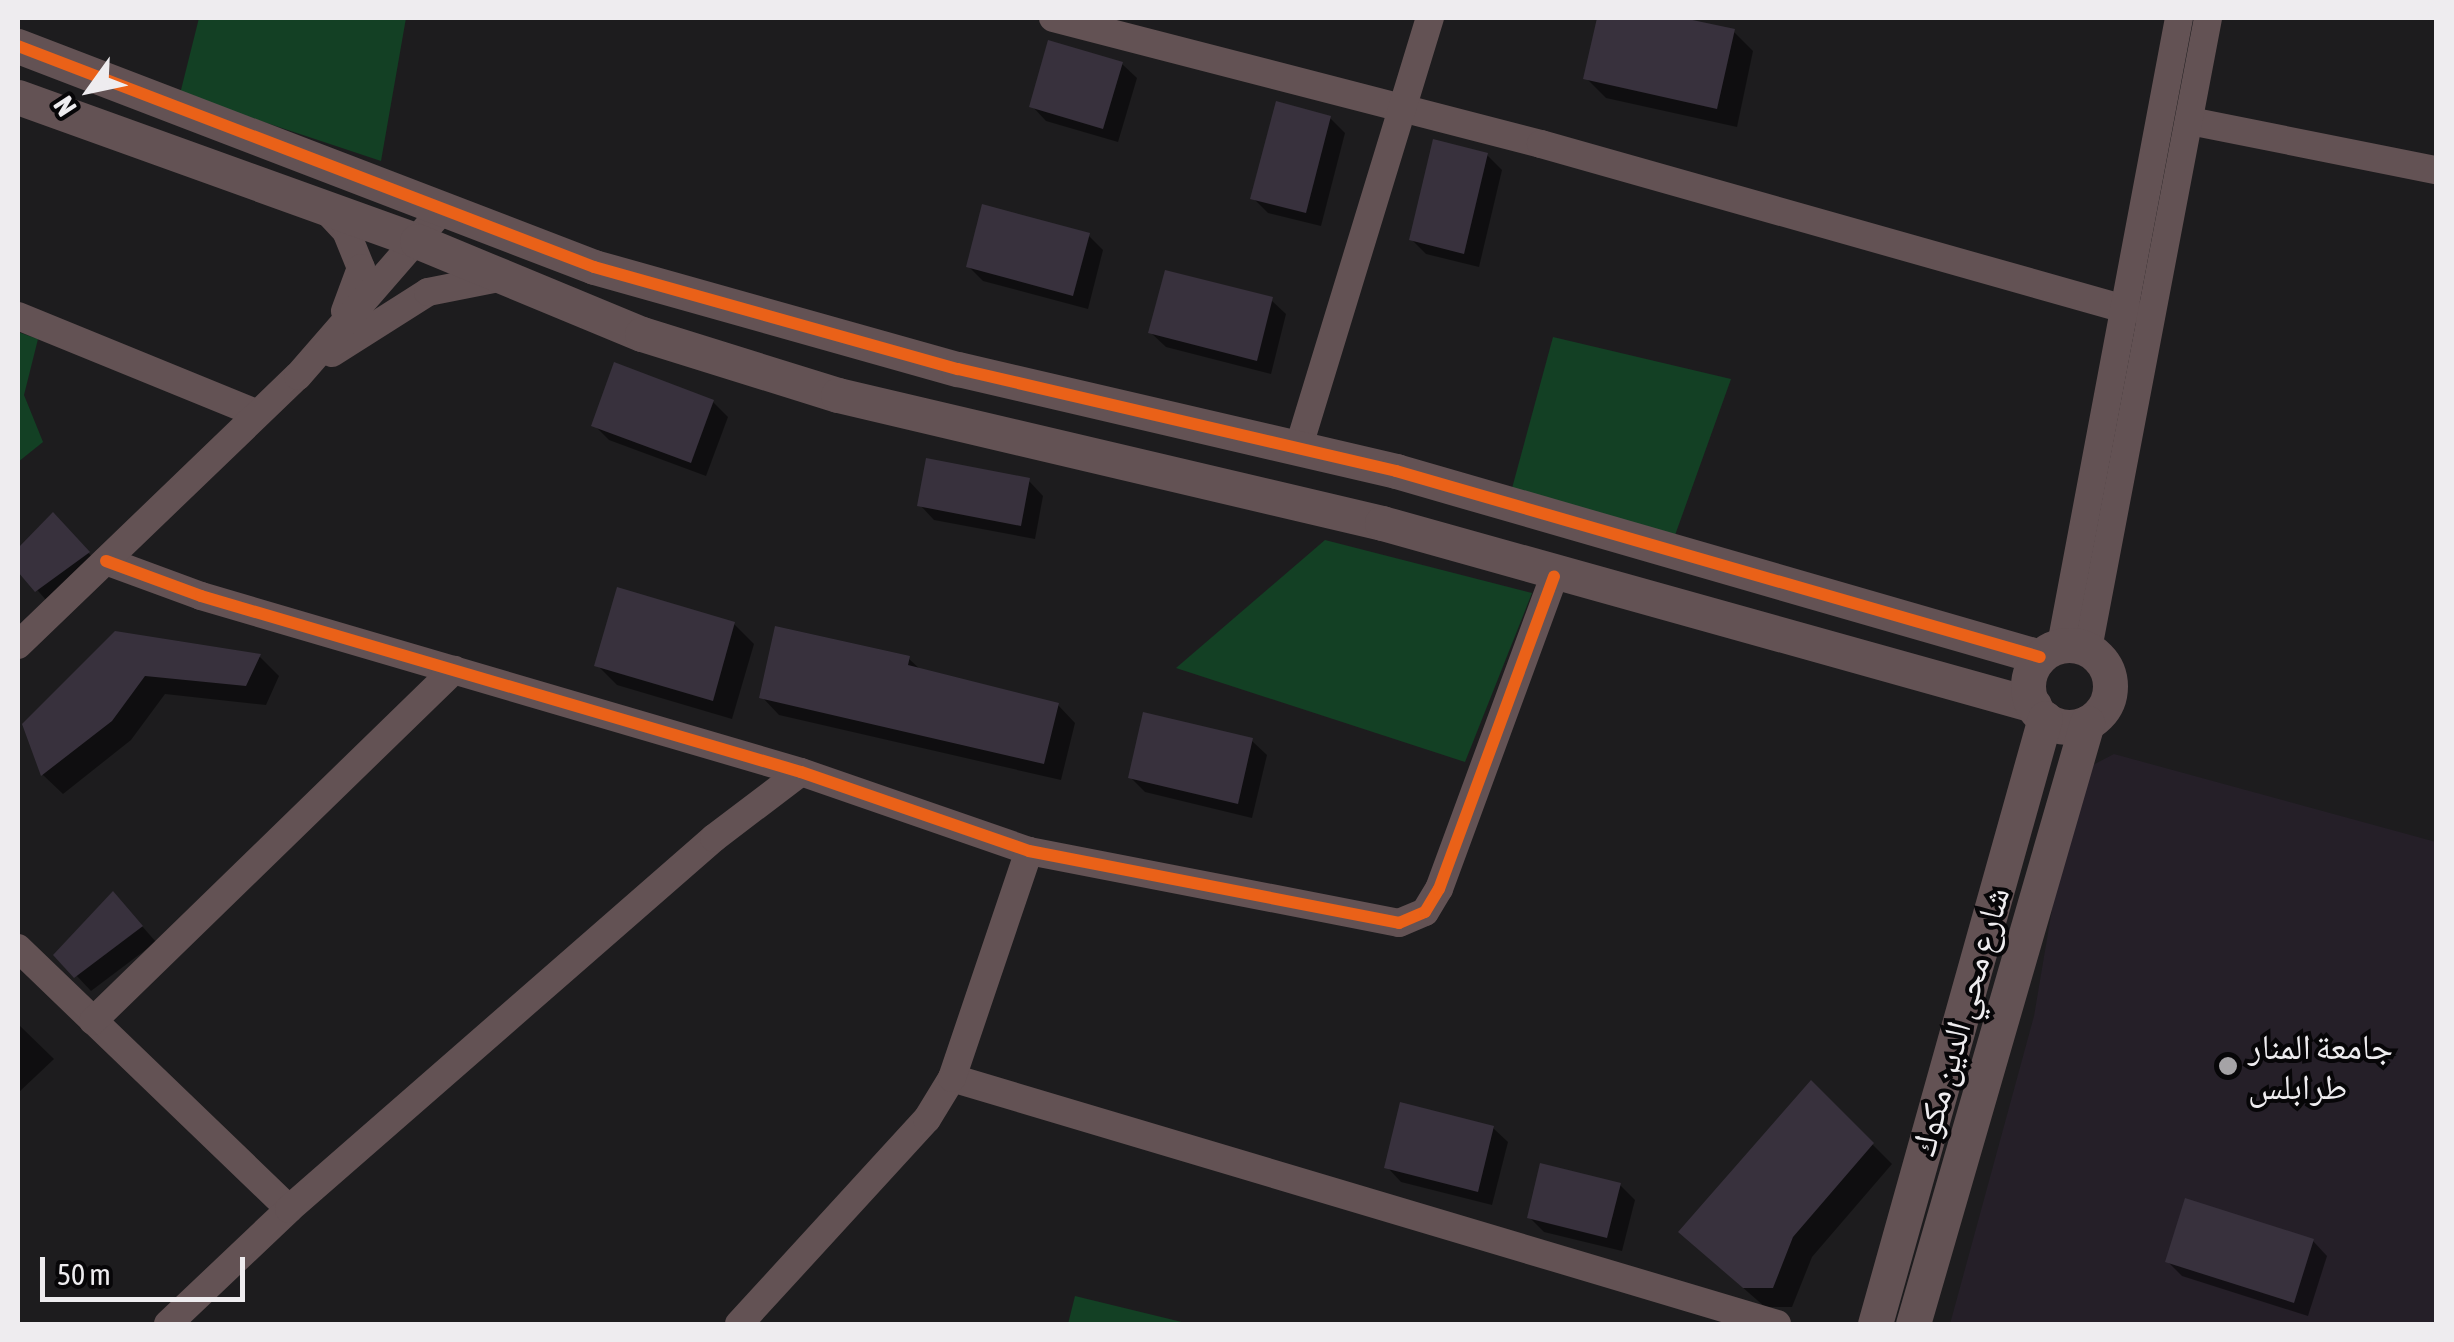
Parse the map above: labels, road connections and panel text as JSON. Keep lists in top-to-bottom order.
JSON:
{
  "streets": {
    "street": ["شارع محي الدين مكوك"]
  },
  "places": ["جامعة المنار طرابلس"],
  "scale_bar": "50 m",
  "north": "bottom left"
}
